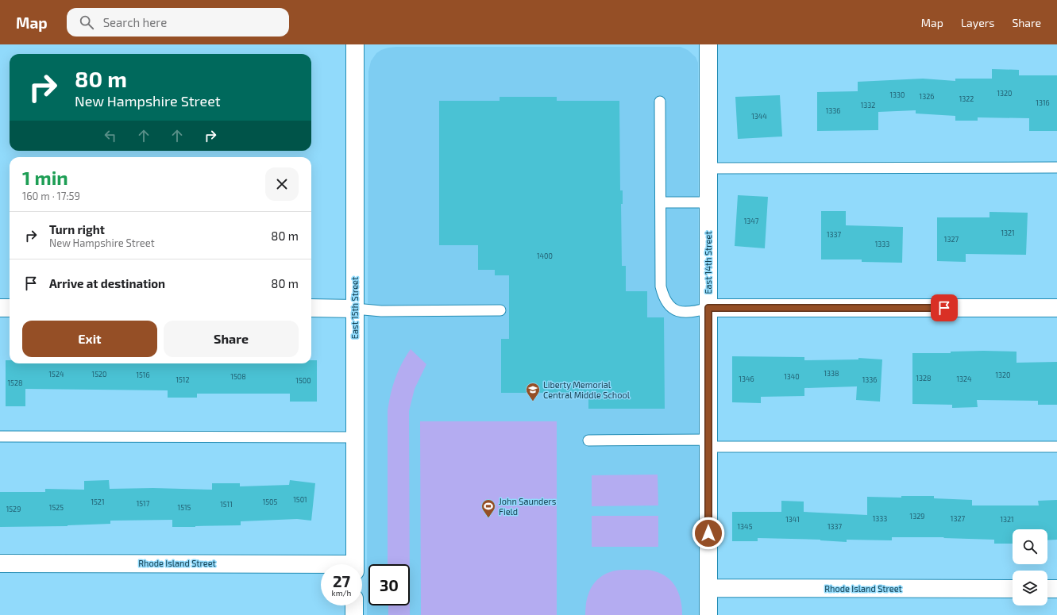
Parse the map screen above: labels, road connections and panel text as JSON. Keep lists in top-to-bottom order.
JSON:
{
  "streets": {
    "street": ["East 14th Street", "East 15th Street", "Rhode Island Street"]
  },
  "crossings": [
    ["East 14th Street", "Rhode Island Street"]
  ],
  "places": {
    "school or university": ["Liberty Memorial Central Middle School"],
    "sports": ["John Saunders Field"]
  },
  "house_numbers": [
    "1320",
    "1330",
    "1326",
    "1322",
    "1316",
    "1332",
    "1336",
    "1344",
    "1347",
    "1321",
    "1337",
    "1327",
    "1333",
    "1400",
    "1338",
    "1524",
    "1520",
    "1516",
    "1320",
    "1508",
    "1340",
    "1328",
    "1346",
    "1324",
    "1512",
    "1336",
    "1500",
    "1528",
    "1501",
    "1521",
    "1505",
    "1517",
    "1511",
    "1525",
    "1515",
    "1529",
    "1329",
    "1333",
    "1327",
    "1341",
    "1321",
    "1345",
    "1337"
  ],
  "page": {
    "header": "Map",
    "search": "Search here",
    "nav": ["Map", "Layers", "Share"],
    "turn": ["80 m", "New Hampshire Street"],
    "heading": ["1 min", "160 m · 17:59"],
    "list": [
      {
        "name": "Turn right",
        "note": "New Hampshire Street",
        "value": "80 m"
      },
      {
        "name": "Arrive at destination",
        "value": "80 m"
      }
    ],
    "buttons": ["Exit", "Share"],
    "speed": "27 km/h",
    "limit": "30"
  }
}
